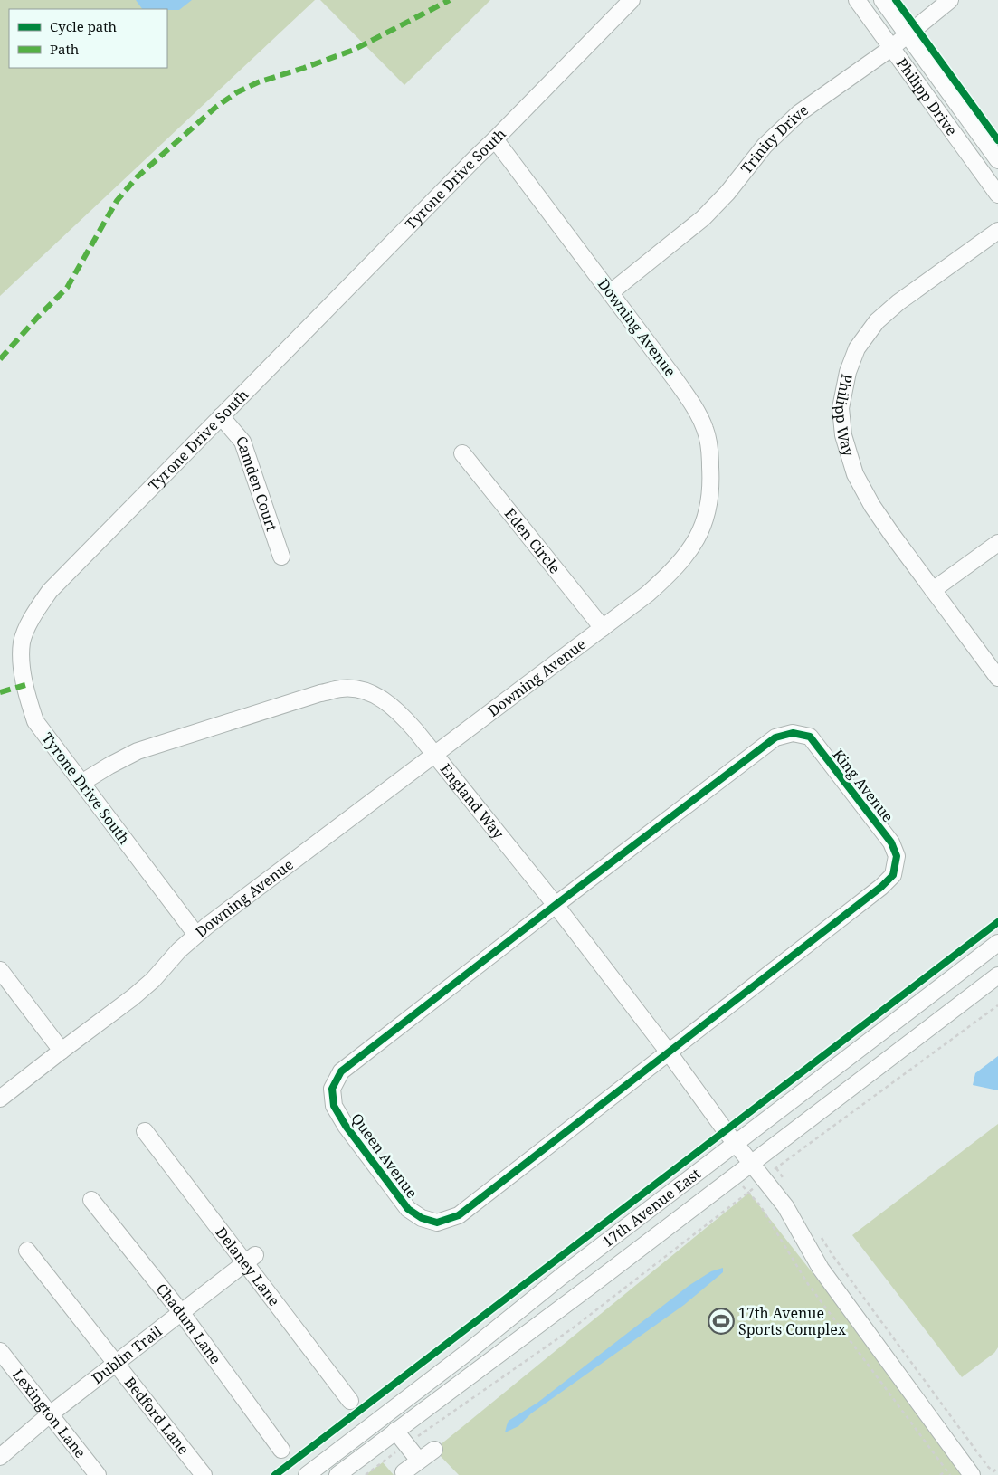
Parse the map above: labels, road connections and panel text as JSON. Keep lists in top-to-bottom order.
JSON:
{
  "streets": {
    "street": [
      "Philipp Drive",
      "Trinity Drive",
      "Tyrone Drive South",
      "Downing Avenue",
      "Philipp Way",
      "Camden Court",
      "Eden Circle",
      "King Avenue",
      "England Way",
      "Queen Avenue",
      "17th Avenue East",
      "Delaney Lane",
      "Chadum Lane",
      "Dublin Trail",
      "Lexington Lane",
      "Bedford Lane"
    ]
  },
  "crossings": [
    ["Philipp Drive", "Trinity Drive"],
    ["Trinity Drive", "Downing Avenue"],
    ["Tyrone Drive South", "Downing Avenue"],
    ["Tyrone Drive South", "Camden Court"],
    ["Tyrone Drive South", "England Way"],
    ["Downing Avenue", "Eden Circle"],
    ["Downing Avenue", "England Way"],
    ["King Avenue", "England Way"],
    ["King Avenue", "Queen Avenue"],
    ["England Way", "Queen Avenue"],
    ["England Way", "17th Avenue East"],
    ["Delaney Lane", "Dublin Trail"],
    ["Chadum Lane", "Dublin Trail"],
    ["Dublin Trail", "Lexington Lane"],
    ["Dublin Trail", "Bedford Lane"]
  ],
  "places": {
    "sports": ["17th Avenue Sports Complex"]
  },
  "legend": ["Cycle path", "Path"]
}
